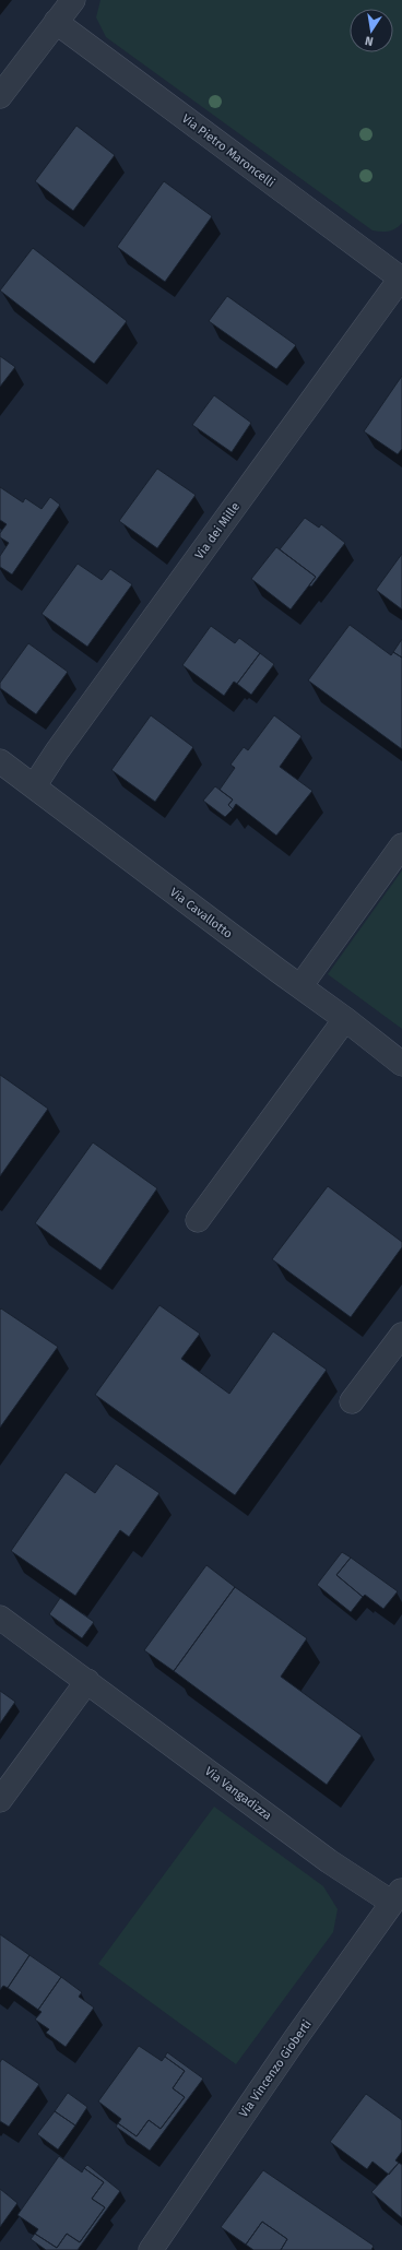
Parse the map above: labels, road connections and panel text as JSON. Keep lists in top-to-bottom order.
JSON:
{
  "streets": {
    "street": [
      "Via Pietro Maroncelli",
      "Via dei Mille",
      "Via Cavallotto",
      "Via Vangadizza",
      "Via Vincenzo Gioberti"
    ]
  },
  "crossings": [
    ["Via Pietro Maroncelli", "Via dei Mille"],
    ["Via dei Mille", "Via Cavallotto"],
    ["Via Vangadizza", "Via Vincenzo Gioberti"]
  ],
  "north": "bottom"
}
